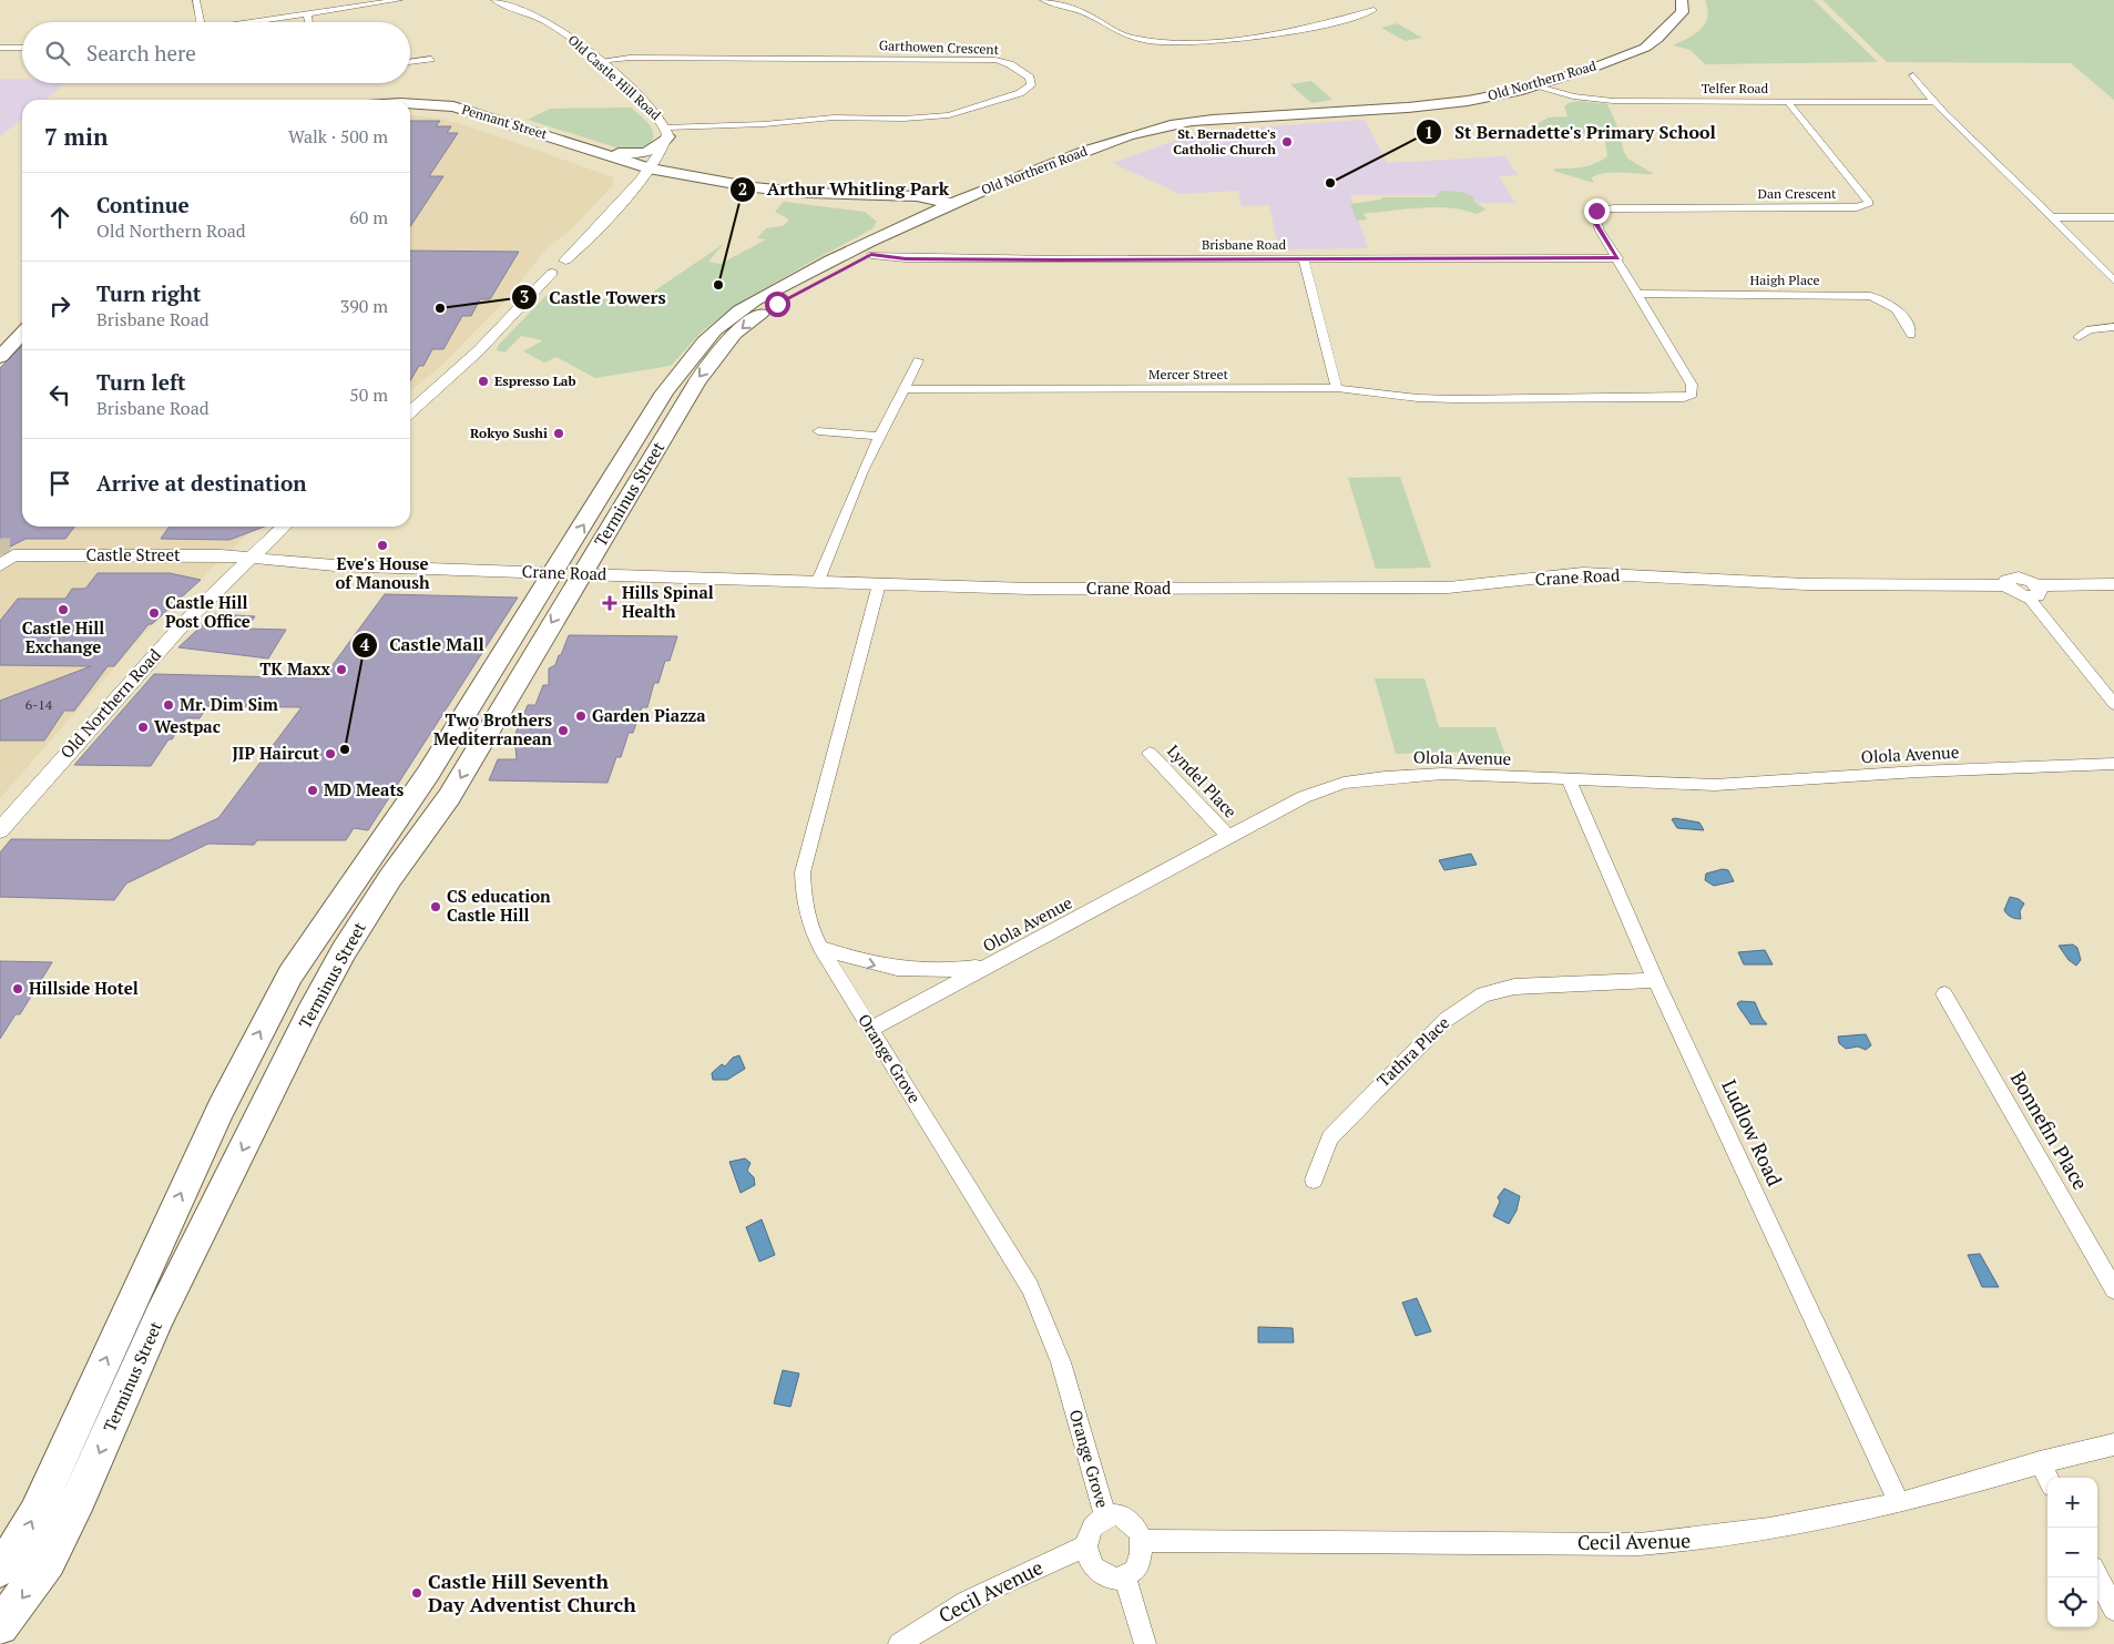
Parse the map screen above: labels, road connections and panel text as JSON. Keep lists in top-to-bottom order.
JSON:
{
  "streets": {
    "main road": [
      "Old Northern Road",
      "Pennant Street",
      "Terminus Street",
      "Crane Road"
    ],
    "street": [
      "Garthowen Crescent",
      "Old Castle Hill Road",
      "Telfer Road",
      "Dan Crescent",
      "Brisbane Road",
      "Haigh Place",
      "Mercer Street",
      "Castle Street",
      "Olola Avenue",
      "Lyndel Place",
      "Tathra Place",
      "Orange Grove",
      "Bonnefin Place",
      "Ludlow Road",
      "Cecil Avenue"
    ]
  },
  "crossings": [
    ["Garthowen Crescent", "Old Castle Hill Road"],
    ["Old Castle Hill Road", "Pennant Street"],
    ["Old Northern Road", "Telfer Road"],
    ["Old Northern Road", "Brisbane Road"],
    ["Old Northern Road", "Terminus Street"],
    ["Old Northern Road", "Castle Street"],
    ["Old Northern Road", "Crane Road"],
    ["Telfer Road", "Dan Crescent"],
    ["Dan Crescent", "Brisbane Road"],
    ["Terminus Street", "Crane Road"],
    ["Castle Street", "Crane Road"],
    ["Crane Road", "Orange Grove"],
    ["Olola Avenue", "Lyndel Place"],
    ["Olola Avenue", "Orange Grove"],
    ["Olola Avenue", "Ludlow Road"],
    ["Tathra Place", "Ludlow Road"],
    ["Orange Grove", "Cecil Avenue"],
    ["Ludlow Road", "Cecil Avenue"]
  ],
  "places": {
    "other": [
      "St. Bernadette's Catholic Church",
      "St Bernadette's Primary School",
      "Arthur Whitling Park",
      "Castle Towers",
      "Espresso Lab",
      "Rokyo Sushi",
      "Eve's House of Manoush",
      "Castle Hill Exchange",
      "Castle Hill Post Office",
      "TK Maxx",
      "Mr. Dim Sim",
      "Garden Piazza",
      "Westpac",
      "Two Brothers Mediterranean",
      "Castle Mall",
      "JIP Haircut",
      "MD Meats",
      "CS education Castle Hill",
      "Hillside Hotel",
      "Castle Hill Seventh Day Adventist Church"
    ],
    "health": ["Hills Spinal Health"]
  },
  "house_numbers": ["6-14"],
  "page": {
    "search": "Search here",
    "heading": ["7 min", "Walk · 500 m"],
    "list": [
      ["Continue", "Old Northern Road", "60 m"],
      ["Turn right", "Brisbane Road", "390 m"],
      ["Turn left", "Brisbane Road", "50 m"],
      "Arrive at destination"
    ],
    "map_buttons": ["+", "−"]
  }
}
